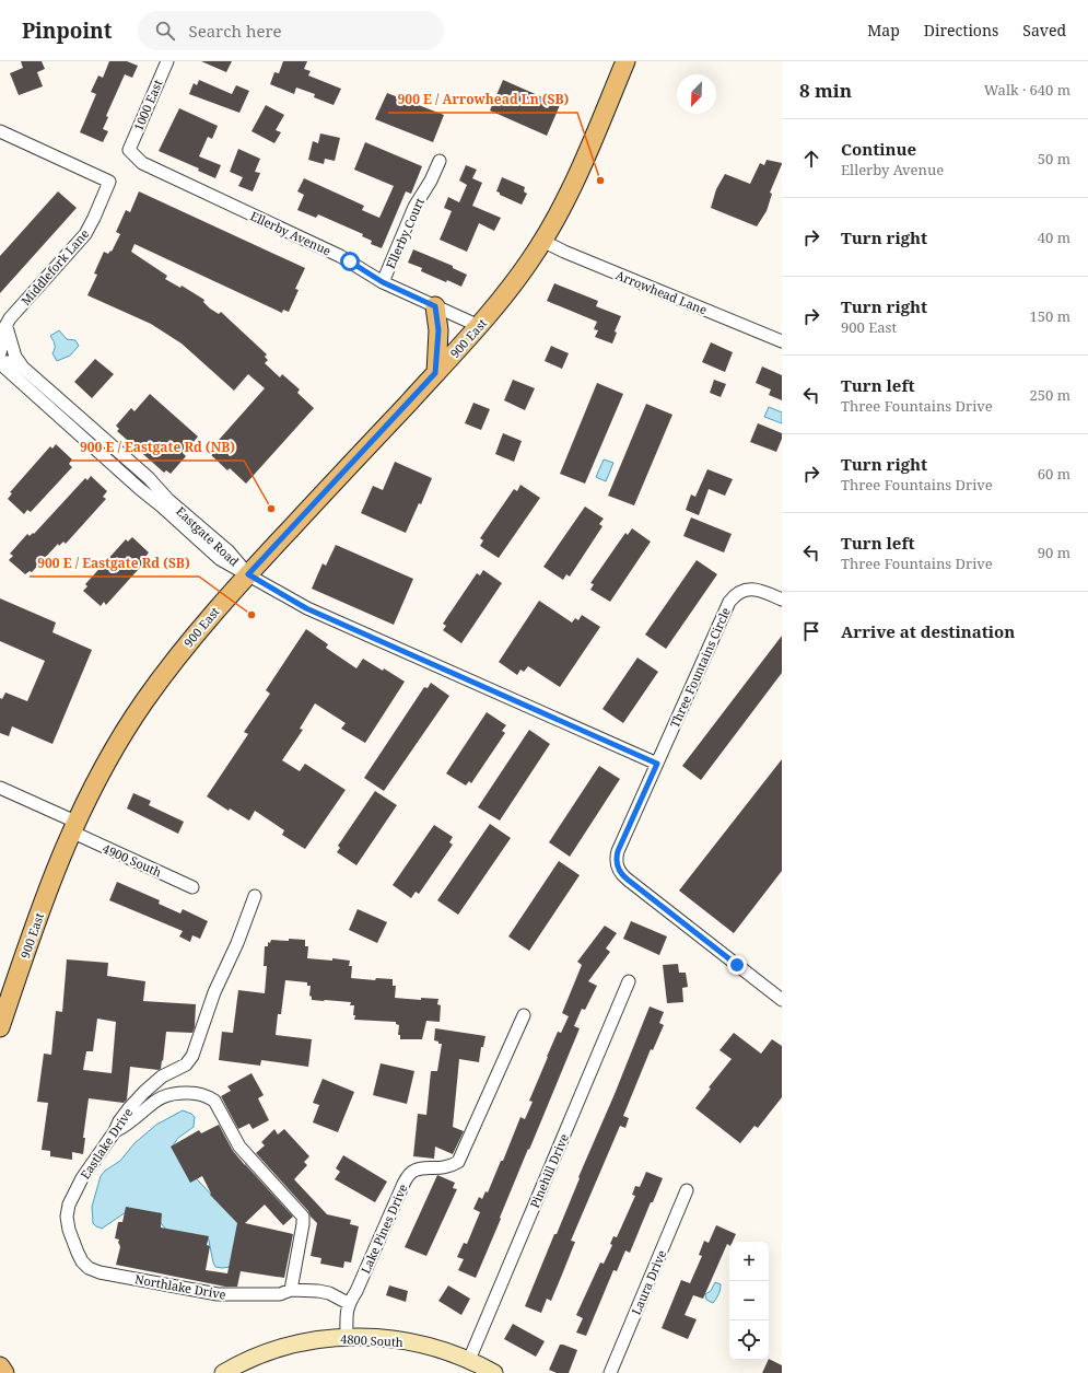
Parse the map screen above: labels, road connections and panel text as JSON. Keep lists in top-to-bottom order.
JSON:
{
  "streets": {
    "main road": ["900 East"],
    "street": [
      "1000 East",
      "Ellerby Avenue",
      "Ellerby Court",
      "Middlefork Lane",
      "Arrowhead Lane",
      "Eastgate Road",
      "Three Fountains Circle",
      "4900 South",
      "Eastlake Drive",
      "Pinehill Drive",
      "Lake Pines Drive",
      "Laura Drive",
      "Northlake Drive",
      "4800 South"
    ]
  },
  "crossings": [
    ["1000 East", "Ellerby Avenue"],
    ["Ellerby Avenue", "Ellerby Court"],
    ["Ellerby Avenue", "900 East"],
    ["Middlefork Lane", "Eastgate Road"],
    ["Arrowhead Lane", "900 East"],
    ["900 East", "Eastgate Road"],
    ["900 East", "4900 South"],
    ["Eastlake Drive", "Northlake Drive"],
    ["Pinehill Drive", "4800 South"],
    ["Lake Pines Drive", "Northlake Drive"],
    ["Lake Pines Drive", "4800 South"]
  ],
  "places": ["900 E / Arrowhead Ln (SB)", "900 E / Eastgate Rd (NB)", "900 E / Eastgate Rd (SB)"],
  "north": "bottom left",
  "page": {
    "header": "Pinpoint",
    "search": "Search here",
    "nav": ["Map", "Directions", "Saved"],
    "heading": ["8 min", "Walk · 640 m"],
    "list": [
      ["Continue", "Ellerby Avenue", "50 m"],
      ["Turn right", "40 m"],
      ["Turn right", "900 East", "150 m"],
      ["Turn left", "Three Fountains Drive", "250 m"],
      ["Turn right", "Three Fountains Drive", "60 m"],
      ["Turn left", "Three Fountains Drive", "90 m"],
      "Arrive at destination"
    ],
    "map_buttons": ["+", "−"]
  }
}
